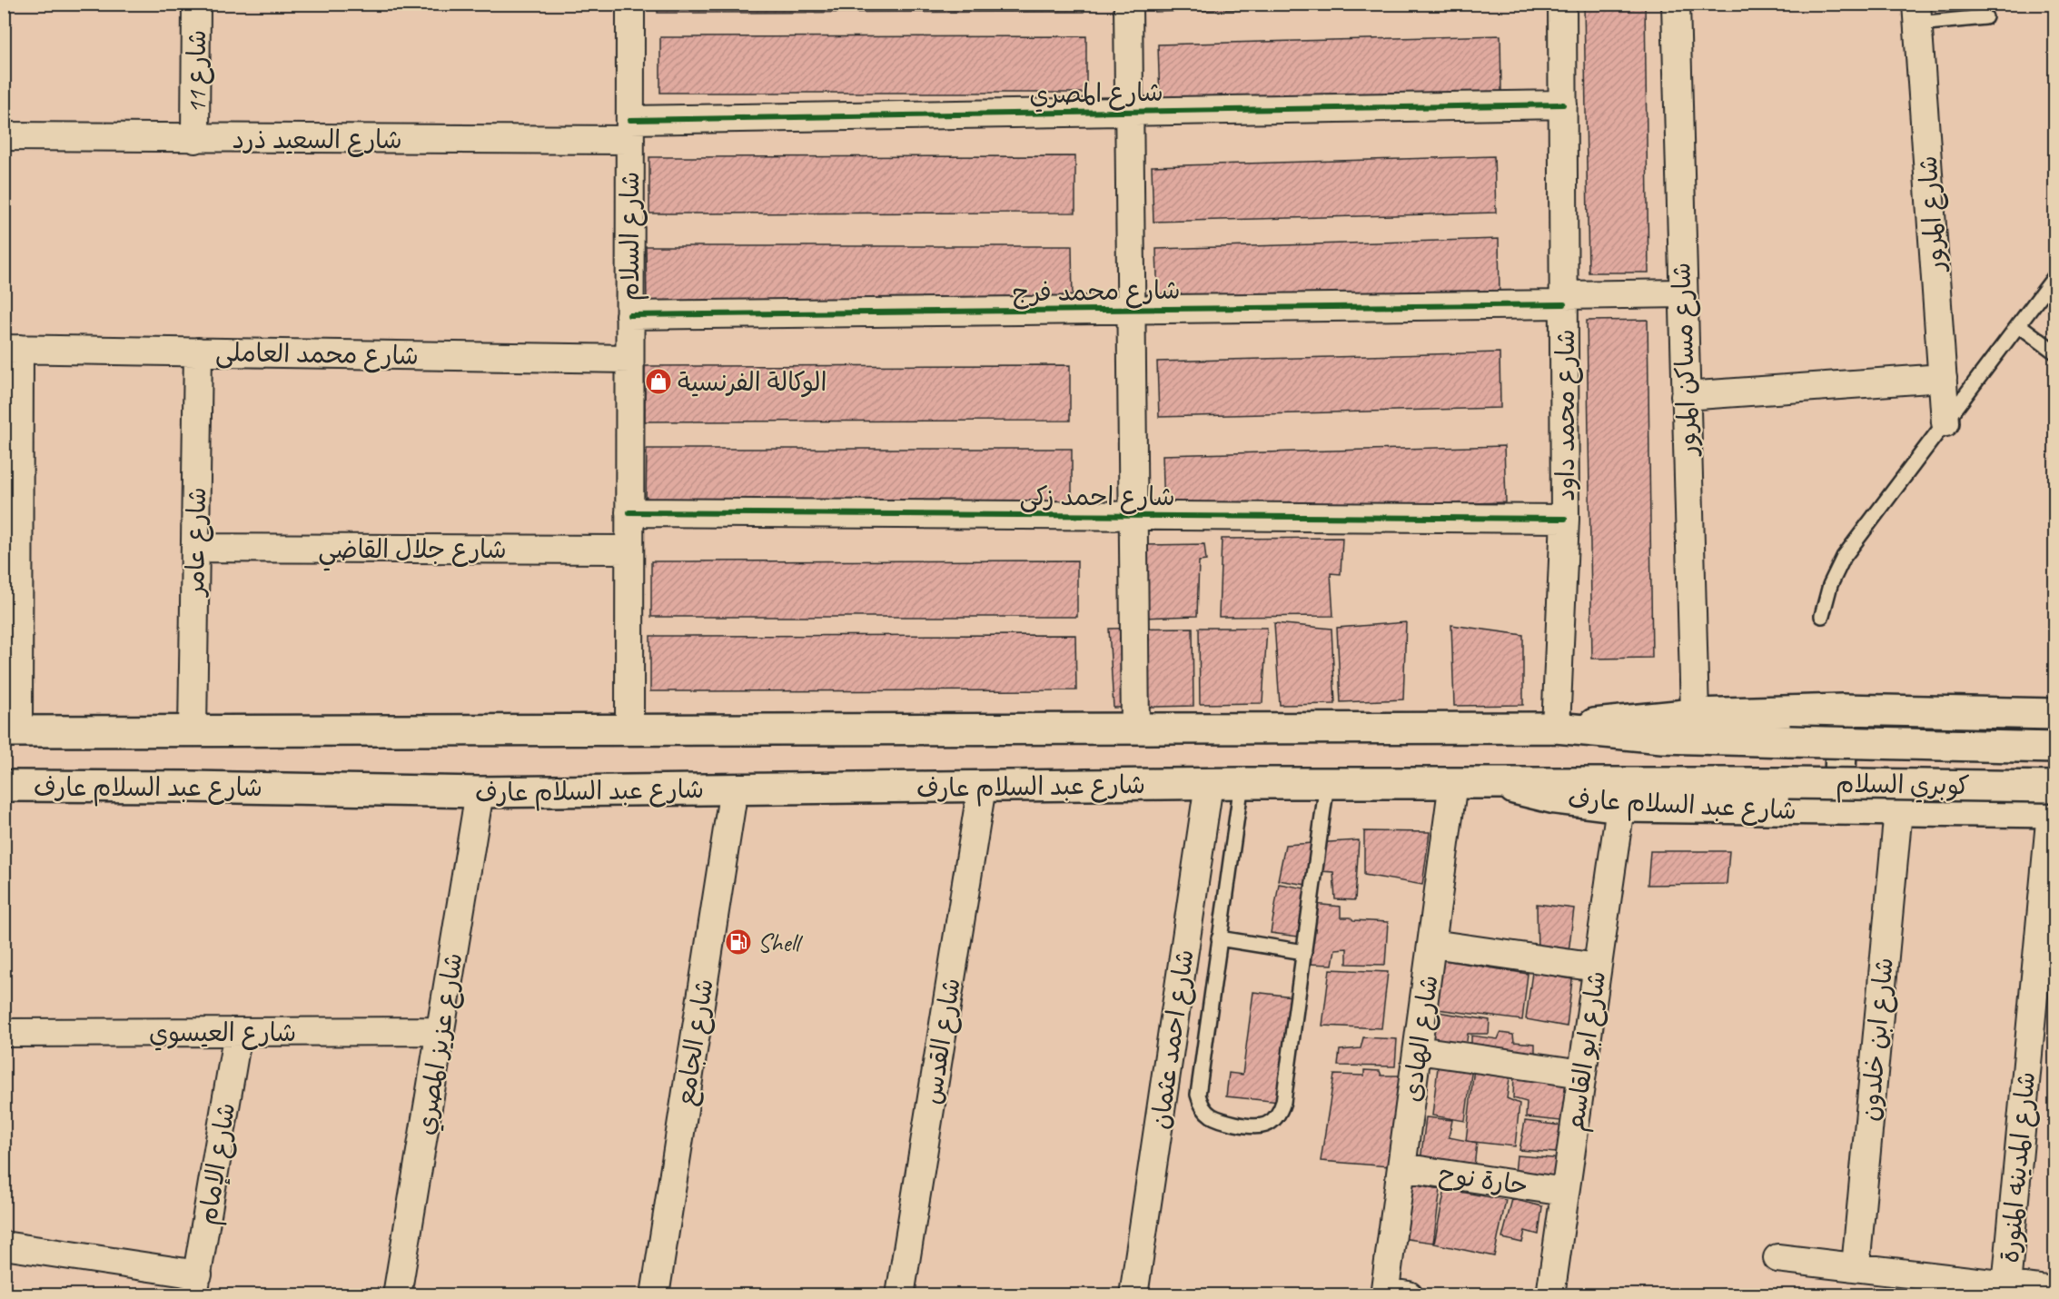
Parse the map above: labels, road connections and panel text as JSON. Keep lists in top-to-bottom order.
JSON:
{
  "streets": {
    "main road": ["كوبري السلام", "شارع عبد السلام عارف"],
    "street": [
      "شارع 11",
      "شارع المصري",
      "شارع السعيد ذرد",
      "شارع المرور",
      "شارع السلام",
      "شارع محمد فرج",
      "شارع محمد العاملى",
      "شارع مساكن المرور",
      "شارع محمد داود",
      "شارع احمد زكى",
      "شارع عامر",
      "شارع جلال القاضي",
      "شارع العيسوي",
      "شارع الهادى",
      "شارع احمد عثمان",
      "شارع ابن خلدون",
      "شارع القدس",
      "شارع الجامع",
      "شارع عزيز المصري",
      "شارع ابو القاسم",
      "شارع الإمام",
      "شارع المدينه المنورة",
      "حارة نوح"
    ]
  },
  "crossings": [
    ["شارع 11", "شارع السعيد ذرد"],
    ["شارع المصري", "شارع السعيد ذرد"],
    ["شارع المصري", "شارع السلام"],
    ["شارع المصري", "شارع محمد داود"],
    ["شارع السعيد ذرد", "شارع السلام"],
    ["شارع السلام", "شارع محمد فرج"],
    ["شارع السلام", "شارع محمد العاملى"],
    ["شارع السلام", "شارع احمد زكى"],
    ["شارع السلام", "شارع جلال القاضي"],
    ["شارع محمد فرج", "شارع مساكن المرور"],
    ["شارع محمد فرج", "شارع محمد داود"],
    ["شارع محمد العاملى", "شارع عامر"],
    ["شارع محمد داود", "شارع احمد زكى"],
    ["شارع محمد داود", "كوبري السلام"],
    ["شارع عامر", "شارع جلال القاضي"],
    ["كوبري السلام", "شارع عبد السلام عارف"],
    ["كوبري السلام", "شارع المدينه المنورة"],
    ["شارع عبد السلام عارف", "شارع الهادى"],
    ["شارع عبد السلام عارف", "شارع احمد عثمان"],
    ["شارع عبد السلام عارف", "شارع ابن خلدون"],
    ["شارع عبد السلام عارف", "شارع القدس"],
    ["شارع عبد السلام عارف", "شارع الجامع"],
    ["شارع عبد السلام عارف", "شارع عزيز المصري"],
    ["شارع عبد السلام عارف", "شارع ابو القاسم"],
    ["شارع عبد السلام عارف", "شارع المدينه المنورة"],
    ["شارع العيسوي", "شارع عزيز المصري"],
    ["شارع العيسوي", "شارع الإمام"],
    ["شارع الهادى", "حارة نوح"],
    ["شارع ابو القاسم", "حارة نوح"]
  ],
  "places": {
    "shop": ["الوكالة الفرنسية"],
    "fuel station": ["Shell"]
  }
}
